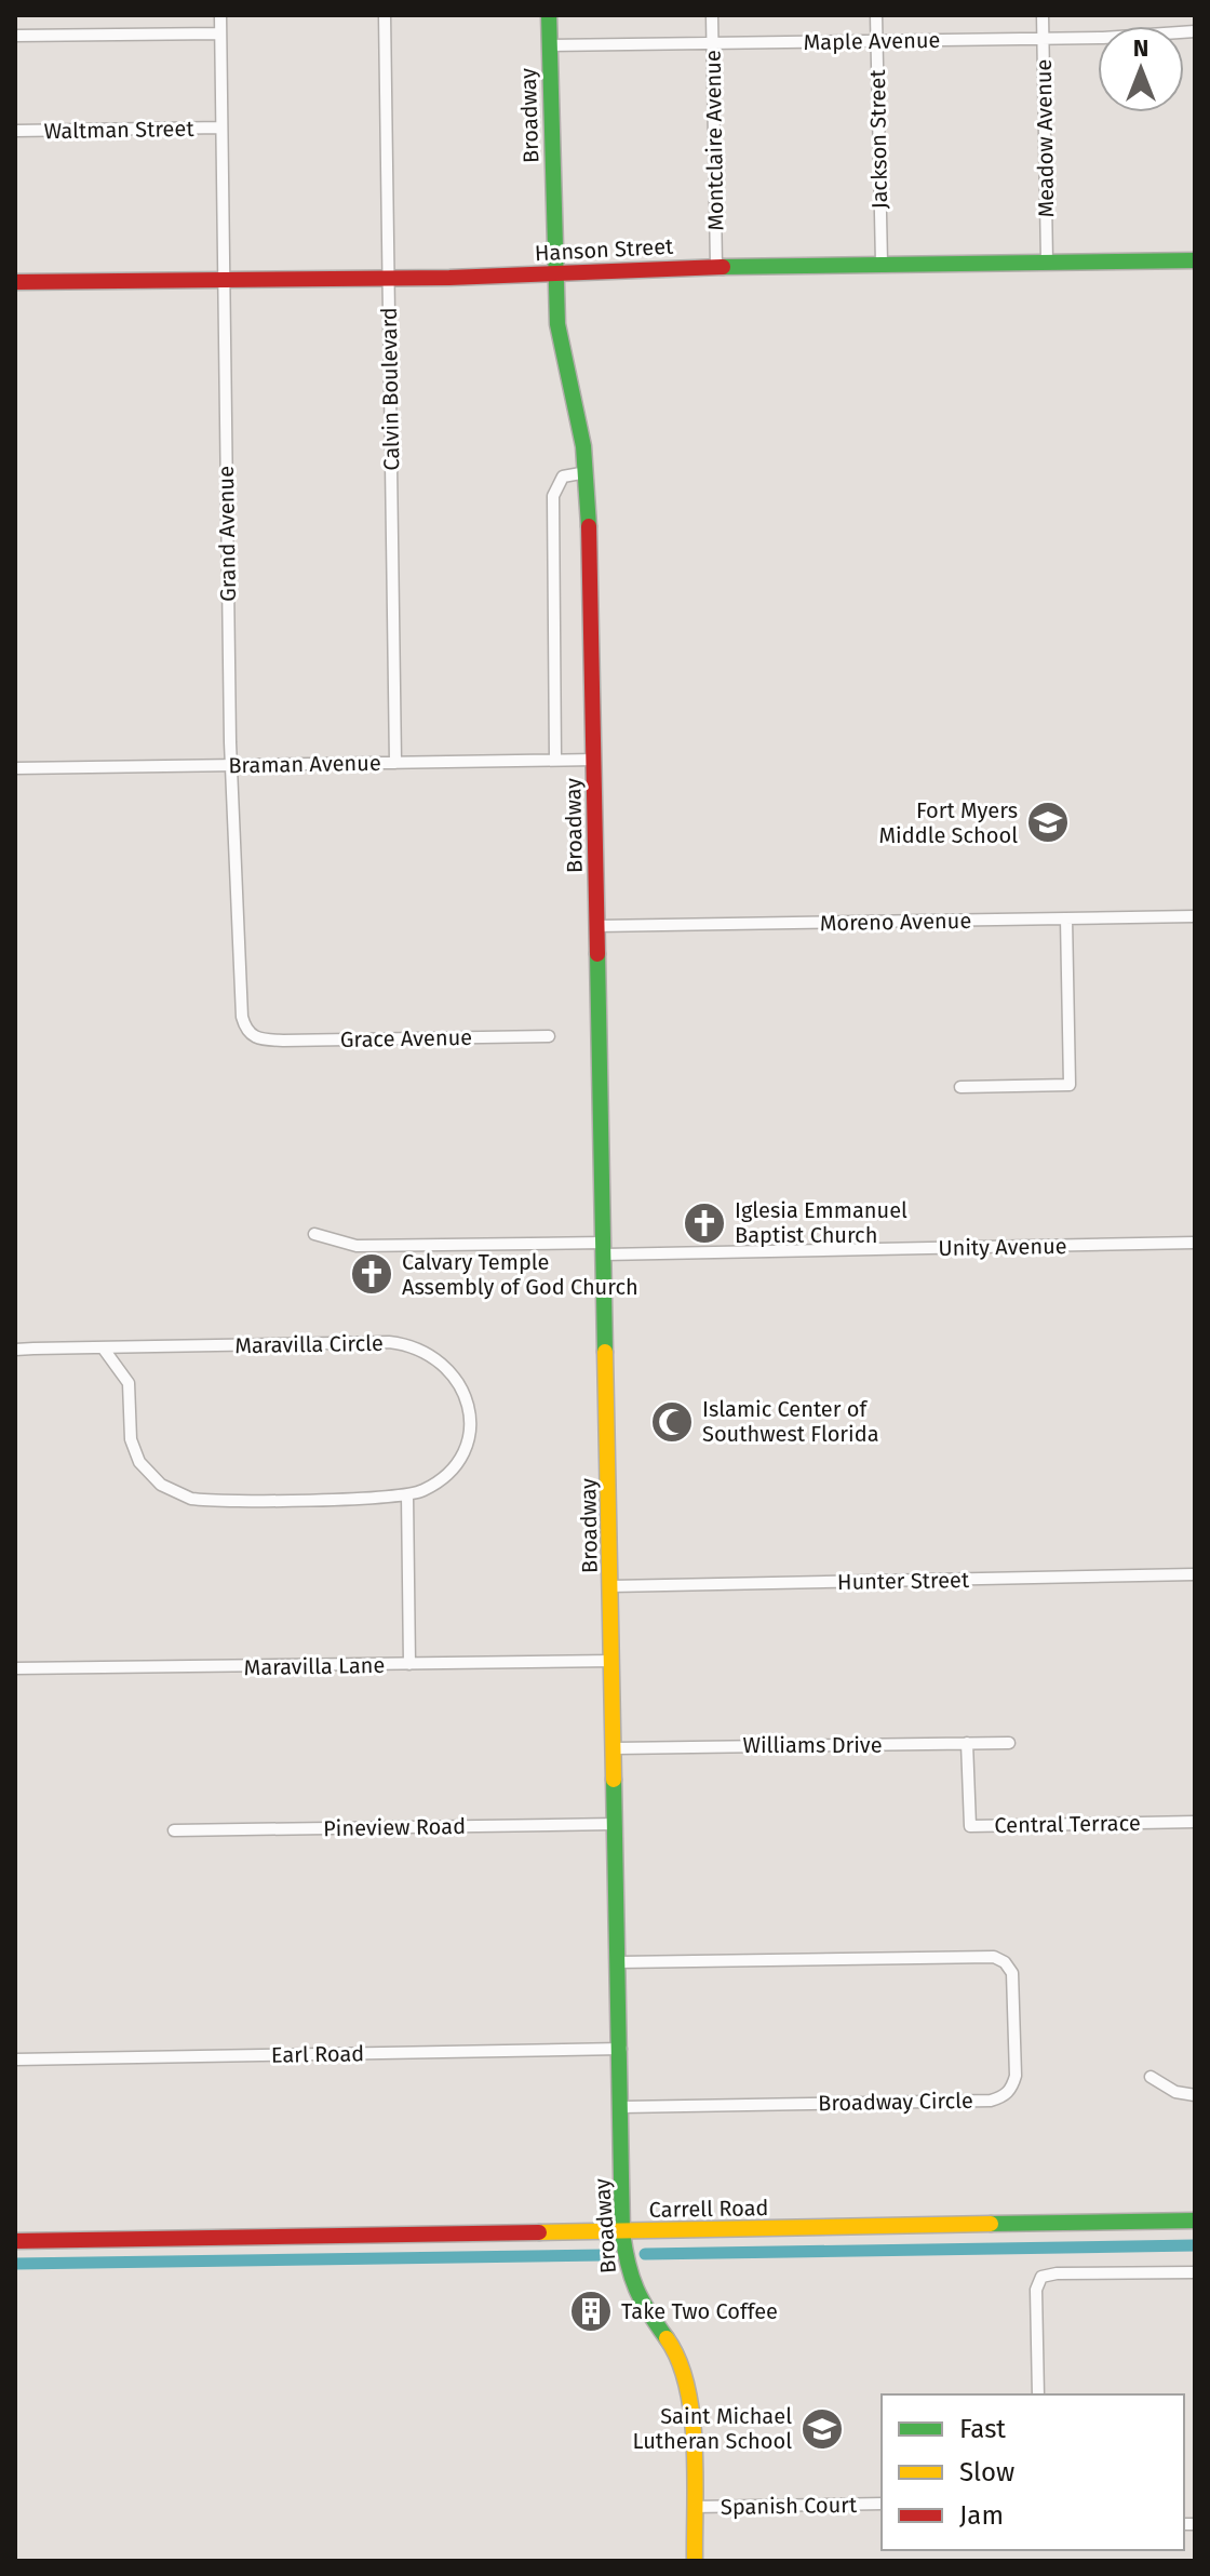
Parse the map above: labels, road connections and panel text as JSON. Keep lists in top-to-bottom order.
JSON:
{
  "streets": {
    "street": [
      "Maple Avenue",
      "Broadway",
      "Waltman Street",
      "Meadow Avenue",
      "Jackson Street",
      "Montclaire Avenue",
      "Hanson Street",
      "Calvin Boulevard",
      "Grand Avenue",
      "Braman Avenue",
      "Moreno Avenue",
      "Grace Avenue",
      "Unity Avenue",
      "Maravilla Circle",
      "Hunter Street",
      "Maravilla Lane",
      "Williams Drive",
      "Central Terrace",
      "Pineview Road",
      "Earl Road",
      "Broadway Circle",
      "Carrell Road",
      "Spanish Court"
    ]
  },
  "crossings": [
    ["Maple Avenue", "Broadway"],
    ["Maple Avenue", "Meadow Avenue"],
    ["Maple Avenue", "Jackson Street"],
    ["Maple Avenue", "Montclaire Avenue"],
    ["Broadway", "Hanson Street"],
    ["Broadway", "Braman Avenue"],
    ["Broadway", "Moreno Avenue"],
    ["Broadway", "Unity Avenue"],
    ["Broadway", "Hunter Street"],
    ["Broadway", "Maravilla Lane"],
    ["Broadway", "Williams Drive"],
    ["Broadway", "Pineview Road"],
    ["Broadway", "Earl Road"],
    ["Broadway", "Broadway Circle"],
    ["Broadway", "Carrell Road"],
    ["Broadway", "Spanish Court"],
    ["Waltman Street", "Grand Avenue"],
    ["Meadow Avenue", "Hanson Street"],
    ["Jackson Street", "Hanson Street"],
    ["Montclaire Avenue", "Hanson Street"],
    ["Hanson Street", "Calvin Boulevard"],
    ["Hanson Street", "Grand Avenue"],
    ["Calvin Boulevard", "Braman Avenue"],
    ["Grand Avenue", "Braman Avenue"],
    ["Grand Avenue", "Grace Avenue"],
    ["Williams Drive", "Central Terrace"]
  ],
  "places": {
    "school or university": ["Fort Myers Middle School", "Saint Michael Lutheran School"],
    "church": ["Iglesia Emmanuel Baptist Church", "Calvary Temple Assembly of God Church"],
    "mosque": ["Islamic Center of Southwest Florida"],
    "building": ["Take Two Coffee"]
  },
  "legend": ["Fast", "Slow", "Jam"],
  "north": "top"
}
